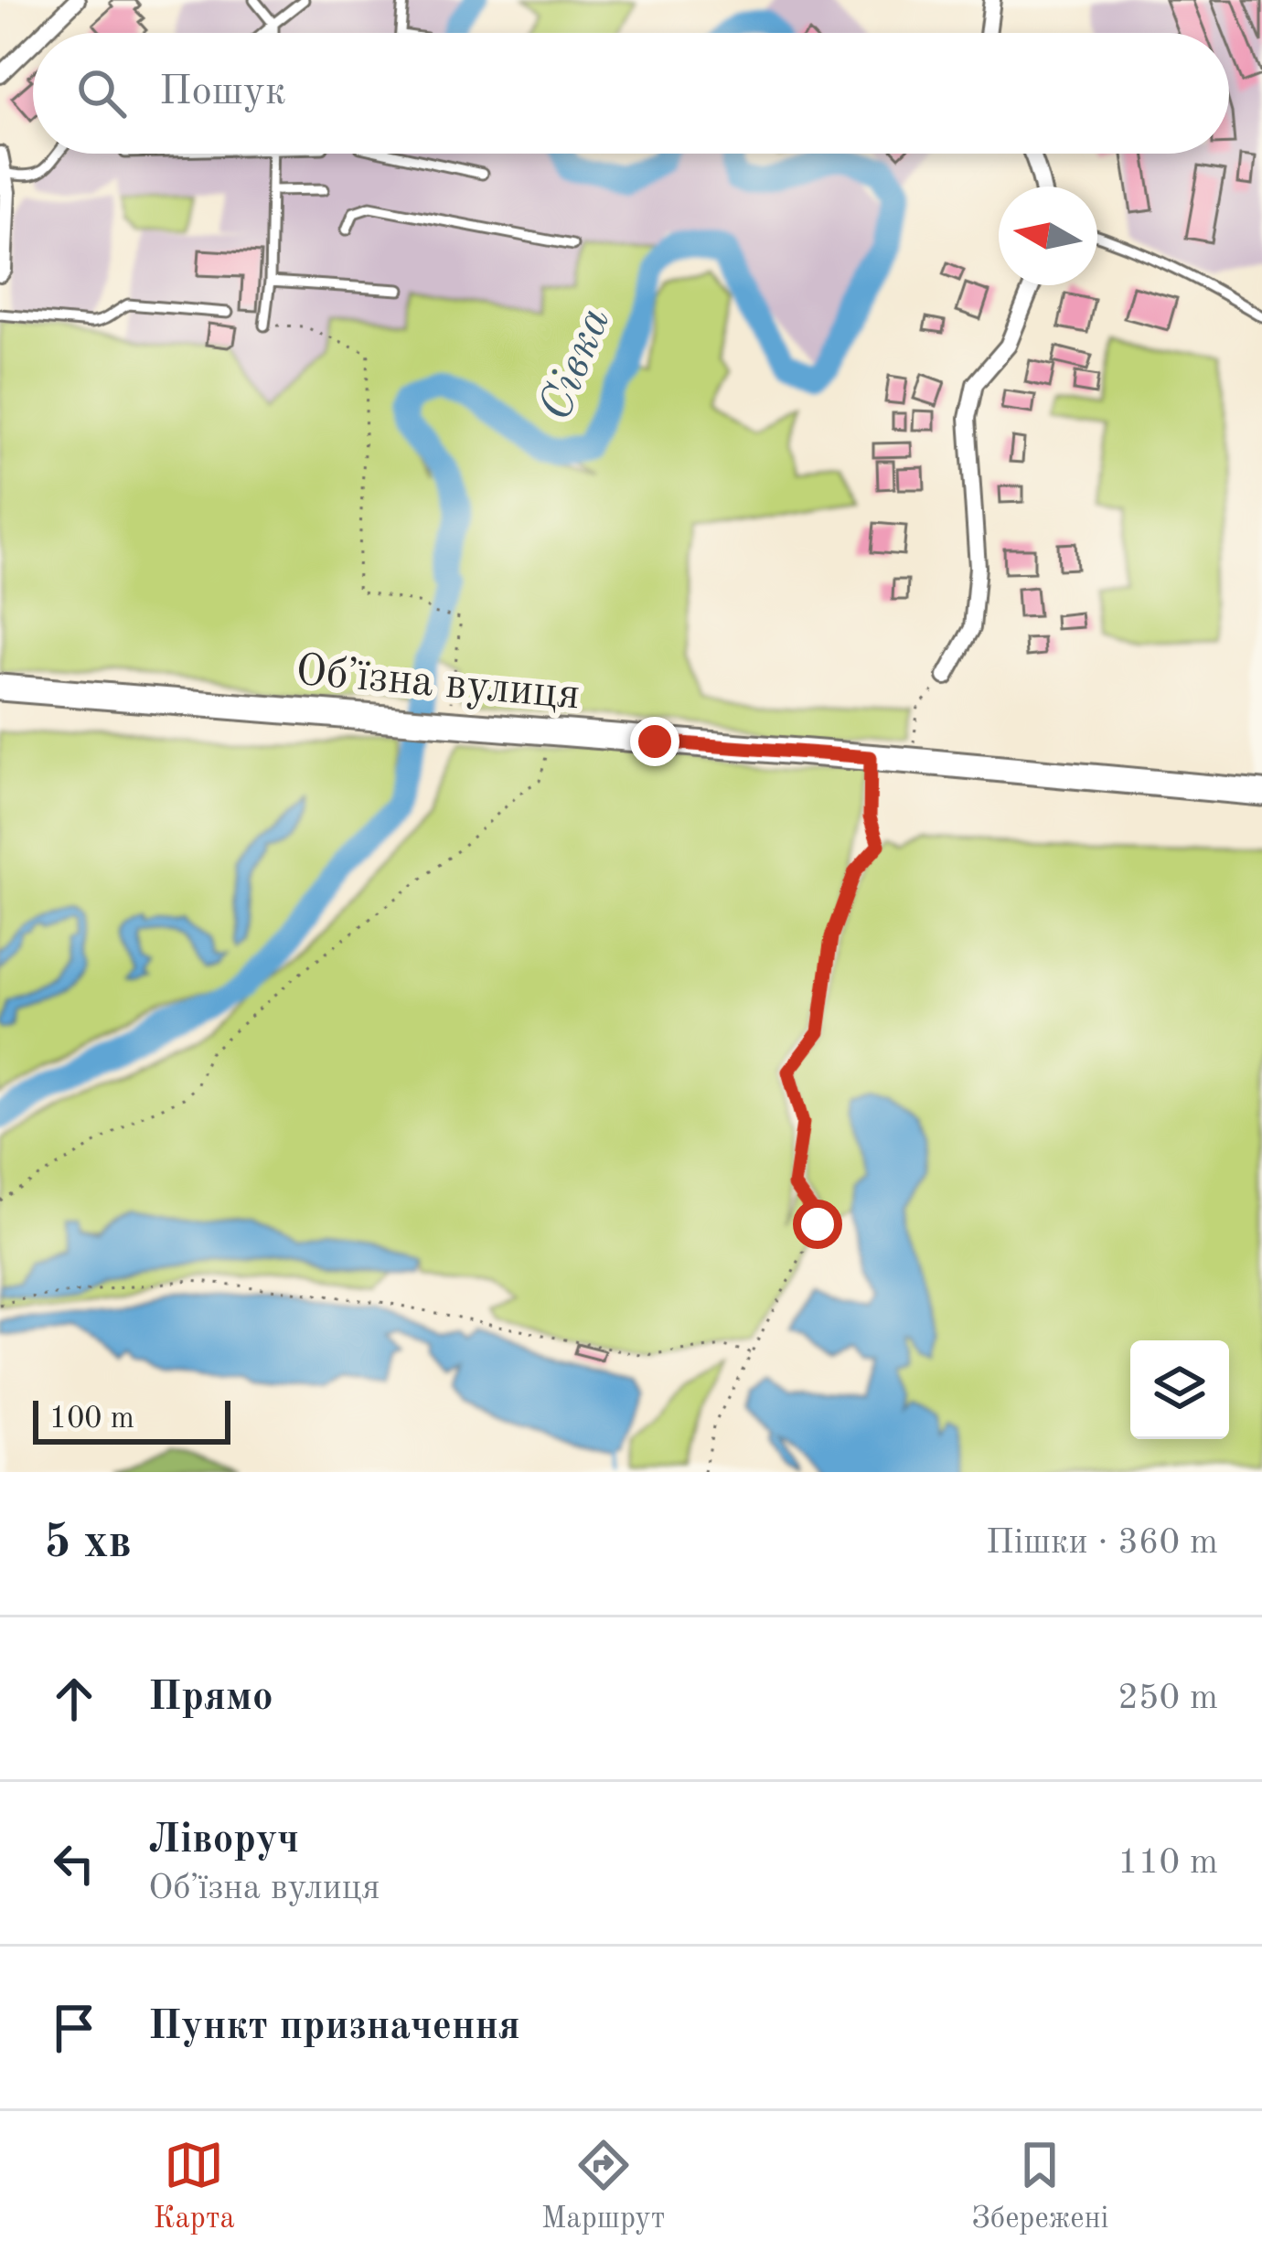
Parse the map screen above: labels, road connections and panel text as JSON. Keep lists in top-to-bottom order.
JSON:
{
  "streets": {
    "main road": ["Обʼїзна вулиця"]
  },
  "water": ["Сівка"],
  "scale_bar": "100 m",
  "north": "left",
  "page": {
    "search": "Пошук",
    "scale": "100 m",
    "heading": ["5 хв", "Пішки · 360 m"],
    "list": [
      ["Прямо", "250 m"],
      ["Ліворуч", "Обʼїзна вулиця", "110 m"],
      "Пункт призначення"
    ],
    "nav": ["Карта", "Маршрут", "Збережені"]
  }
}
